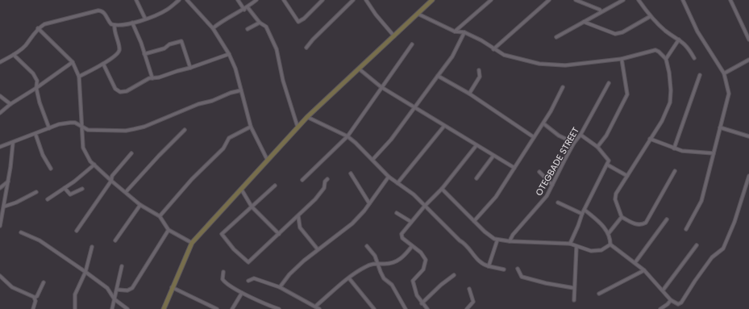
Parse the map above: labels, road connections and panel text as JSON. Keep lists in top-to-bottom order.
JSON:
{
  "streets": {
    "street": ["OTEGBADE STREET"]
  }
}
